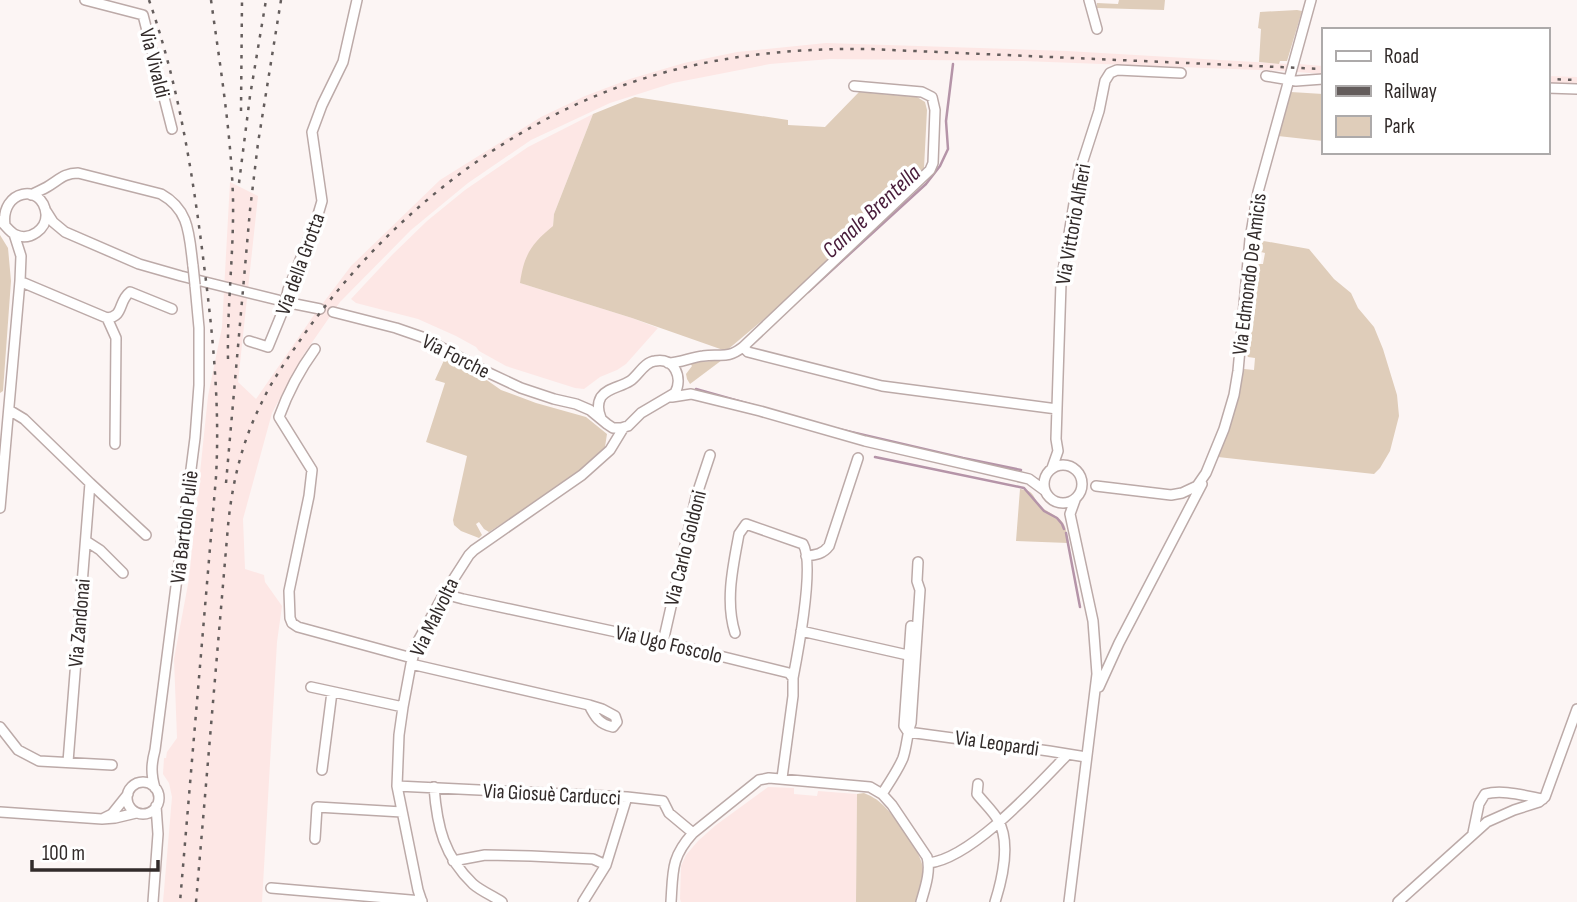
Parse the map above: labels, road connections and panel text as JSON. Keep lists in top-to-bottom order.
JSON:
{
  "streets": {
    "street": [
      "Via Vivaldi",
      "Via Vittorio Alfieri",
      "Via della Grotta",
      "Via Edmondo De Amicis",
      "Via Forche",
      "Via Bartolo Puliè",
      "Via Carlo Goldoni",
      "Via Malvolta",
      "Via Zandonai",
      "Via Ugo Foscolo",
      "Via Leopardi",
      "Via Giosuè Carducci"
    ]
  },
  "crossings": [
    ["Via Edmondo De Amicis", "Via Leopardi"],
    ["Via Forche", "Via Malvolta"],
    ["Via Carlo Goldoni", "Via Ugo Foscolo"],
    ["Via Malvolta", "Via Ugo Foscolo"],
    ["Via Malvolta", "Via Giosuè Carducci"]
  ],
  "water": ["Canale Brentella"],
  "legend": ["Road", "Railway", "Park"],
  "scale_bar": "100 m"
}
